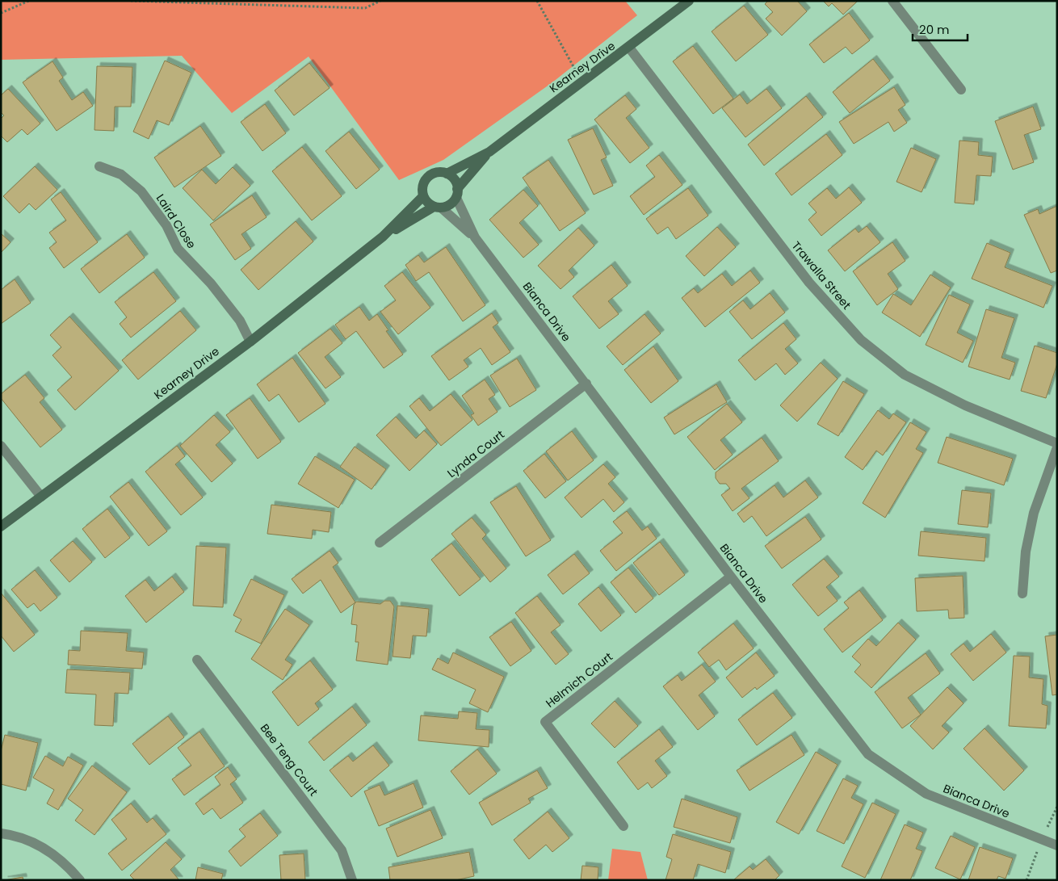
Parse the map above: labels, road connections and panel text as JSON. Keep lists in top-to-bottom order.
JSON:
{
  "streets": {
    "street": [
      "Kearney Drive",
      "Laird Close",
      "Trawalla Street",
      "Bianca Drive",
      "Lynda Court",
      "Helmich Court",
      "Bee Teng Court"
    ]
  },
  "crossings": [
    ["Kearney Drive", "Laird Close"],
    ["Kearney Drive", "Trawalla Street"],
    ["Kearney Drive", "Bianca Drive"],
    ["Bianca Drive", "Lynda Court"],
    ["Bianca Drive", "Helmich Court"]
  ],
  "scale_bar": "20 m"
}
